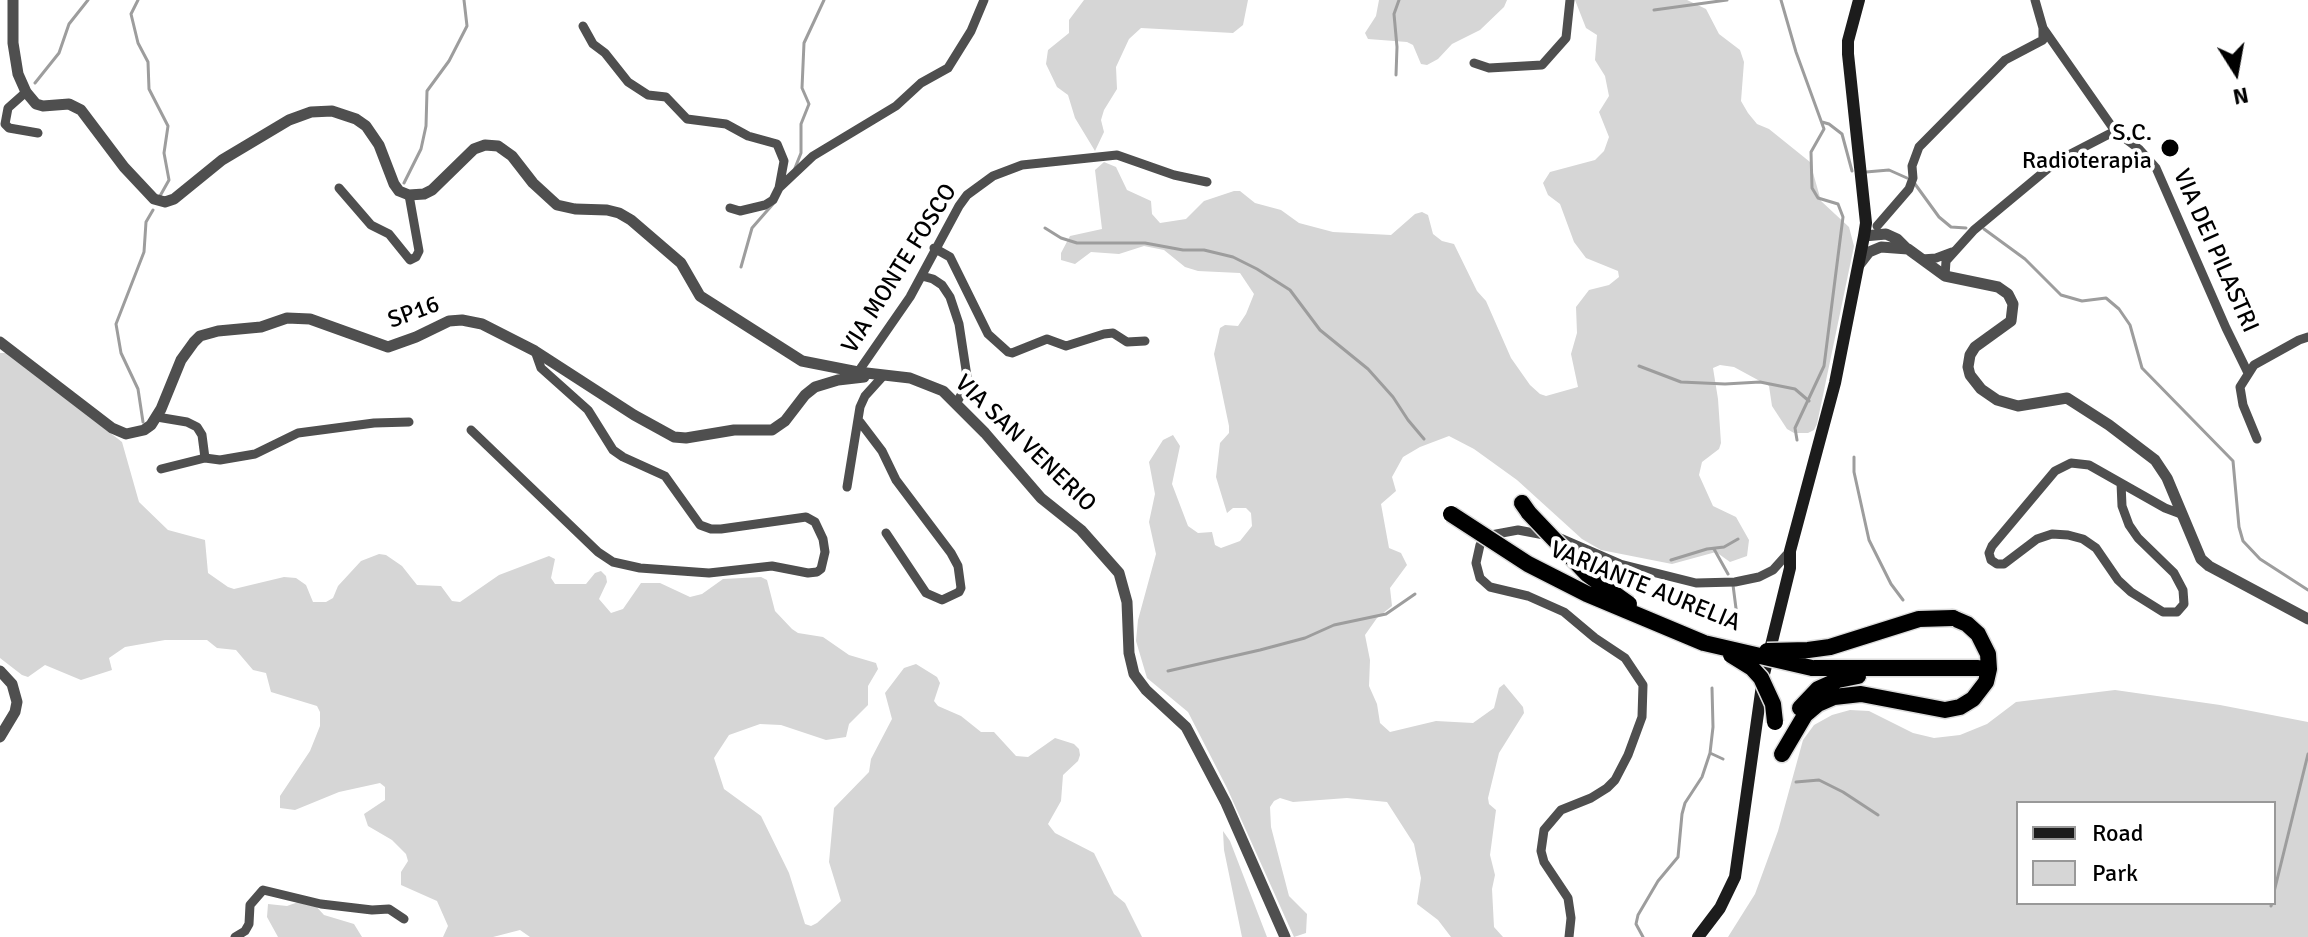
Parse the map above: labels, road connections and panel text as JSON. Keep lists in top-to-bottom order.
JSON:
{
  "streets": {
    "highway": ["VARIANTE AURELIA"],
    "street": [
      "VIA DEI PILASTRI",
      "VIA MONTE FOSCO",
      "SP16",
      "VIA SAN VENERIO"
    ]
  },
  "crossings": [
    ["VIA MONTE FOSCO", "VIA SAN VENERIO"],
    ["SP16", "VIA SAN VENERIO"]
  ],
  "places": ["S.C. Radioterapia"],
  "legend": ["Road", "Park"],
  "north": "bottom"
}
